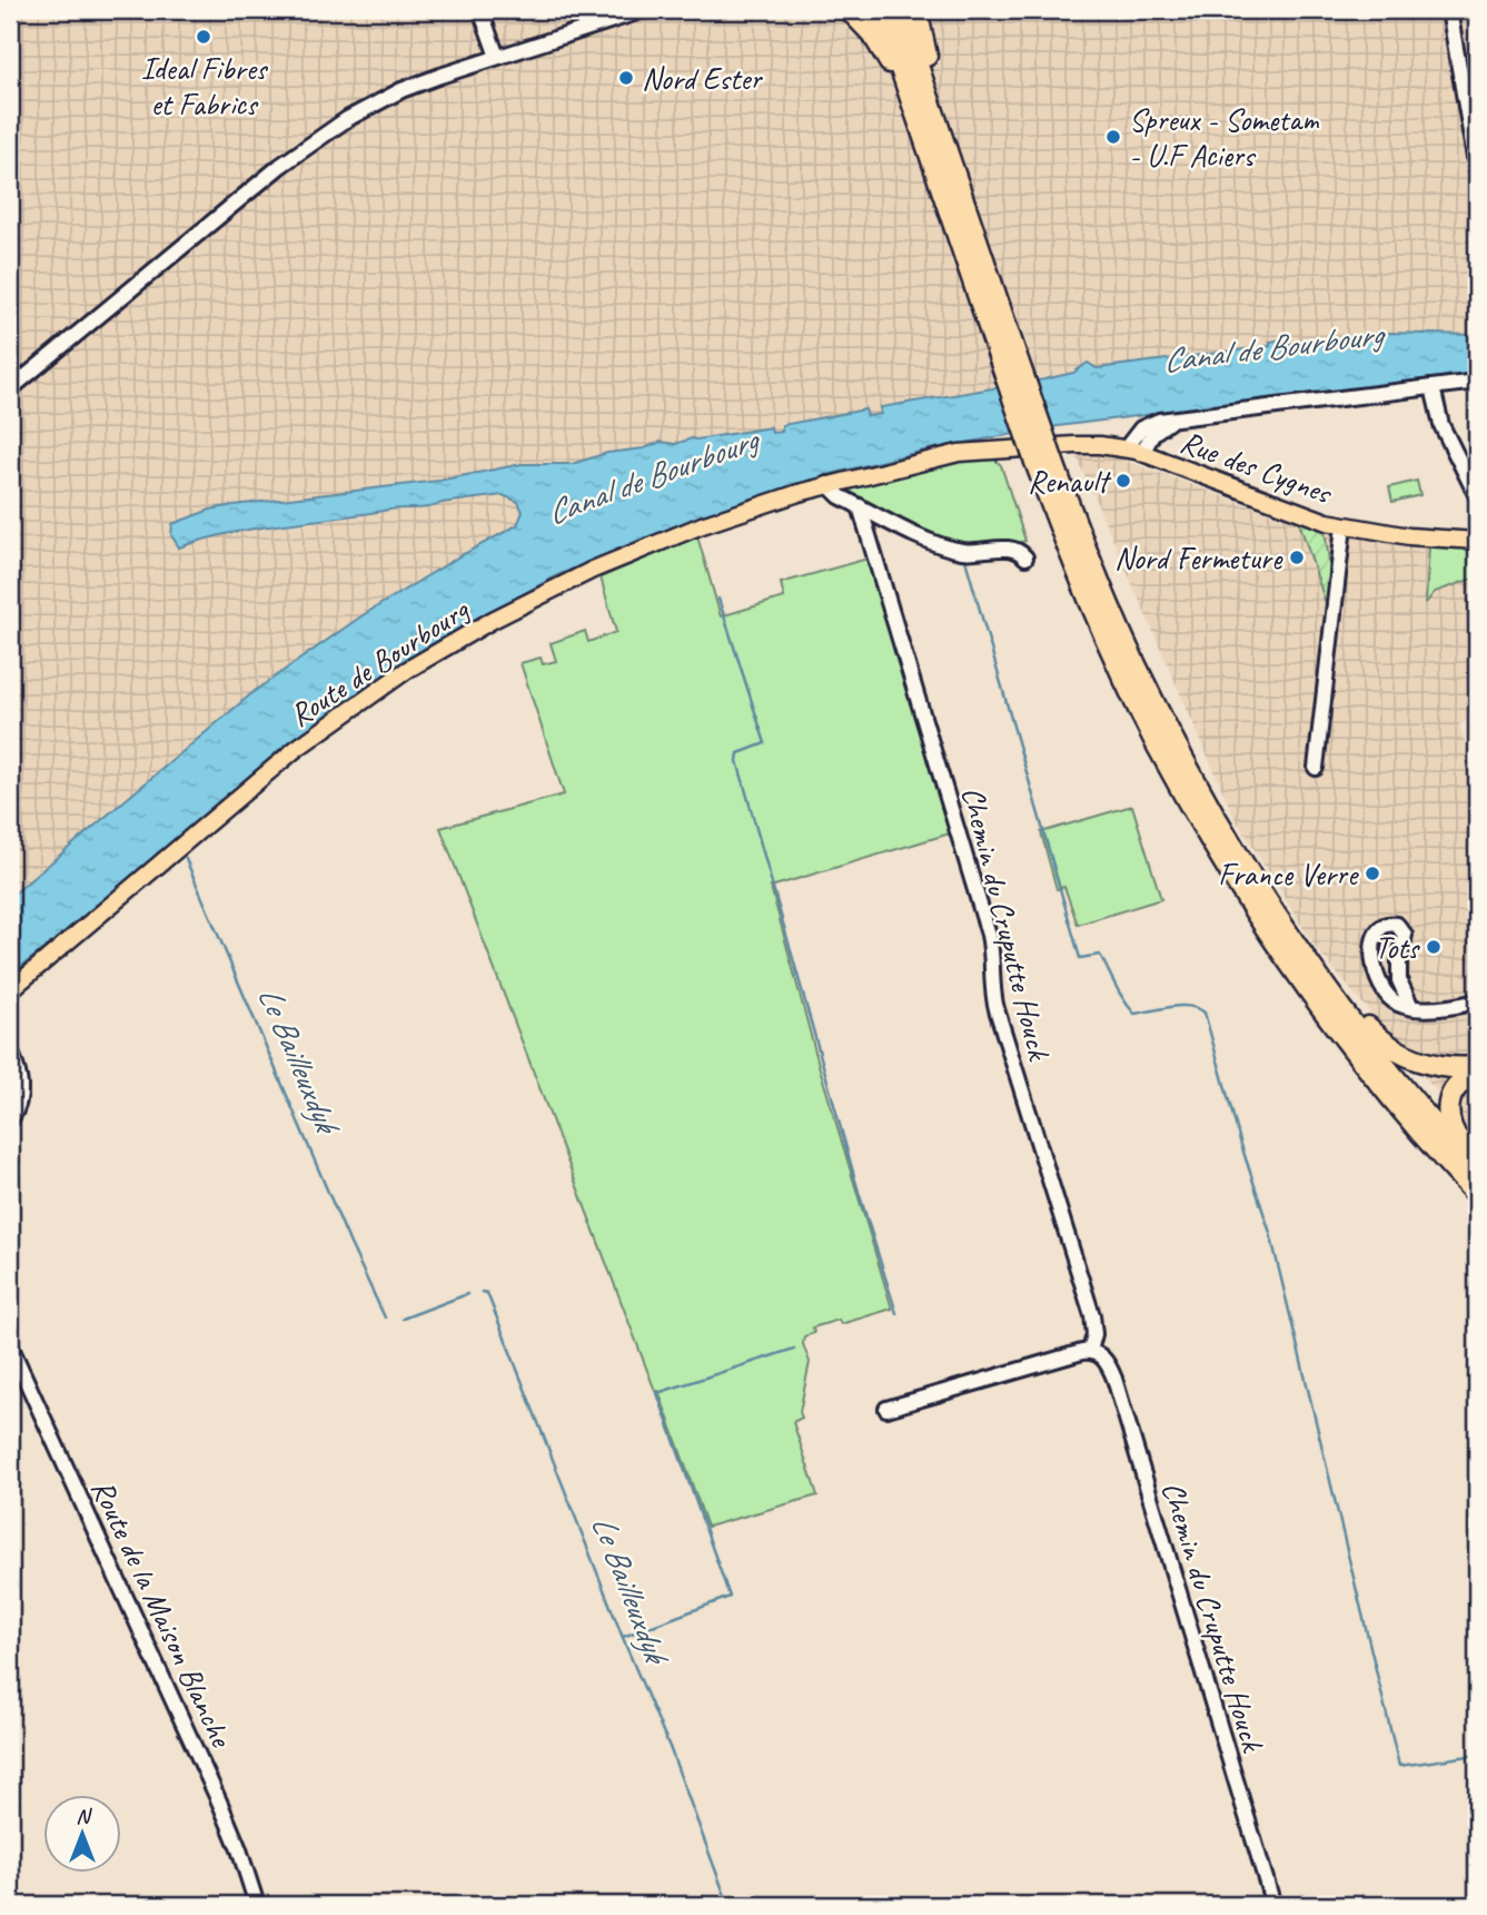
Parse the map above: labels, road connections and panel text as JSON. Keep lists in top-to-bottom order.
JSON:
{
  "streets": {
    "main road": ["Rue des Cygnes", "Route de Bourbourg"],
    "street": ["Chemin du Cruputte Houck", "Route de la Maison Blanche"]
  },
  "crossings": [
    ["Rue des Cygnes", "Route de Bourbourg"]
  ],
  "water": ["Canal de Bourbourg", "Le Bailleuxdyk"],
  "places": [
    "Ideal Fibres et Fabrics",
    "Nord Ester",
    "Spreux - Sometam - U.F Aciers",
    "Renault",
    "Nord Fermeture",
    "France Verre",
    "Tots"
  ],
  "north": "top"
}
